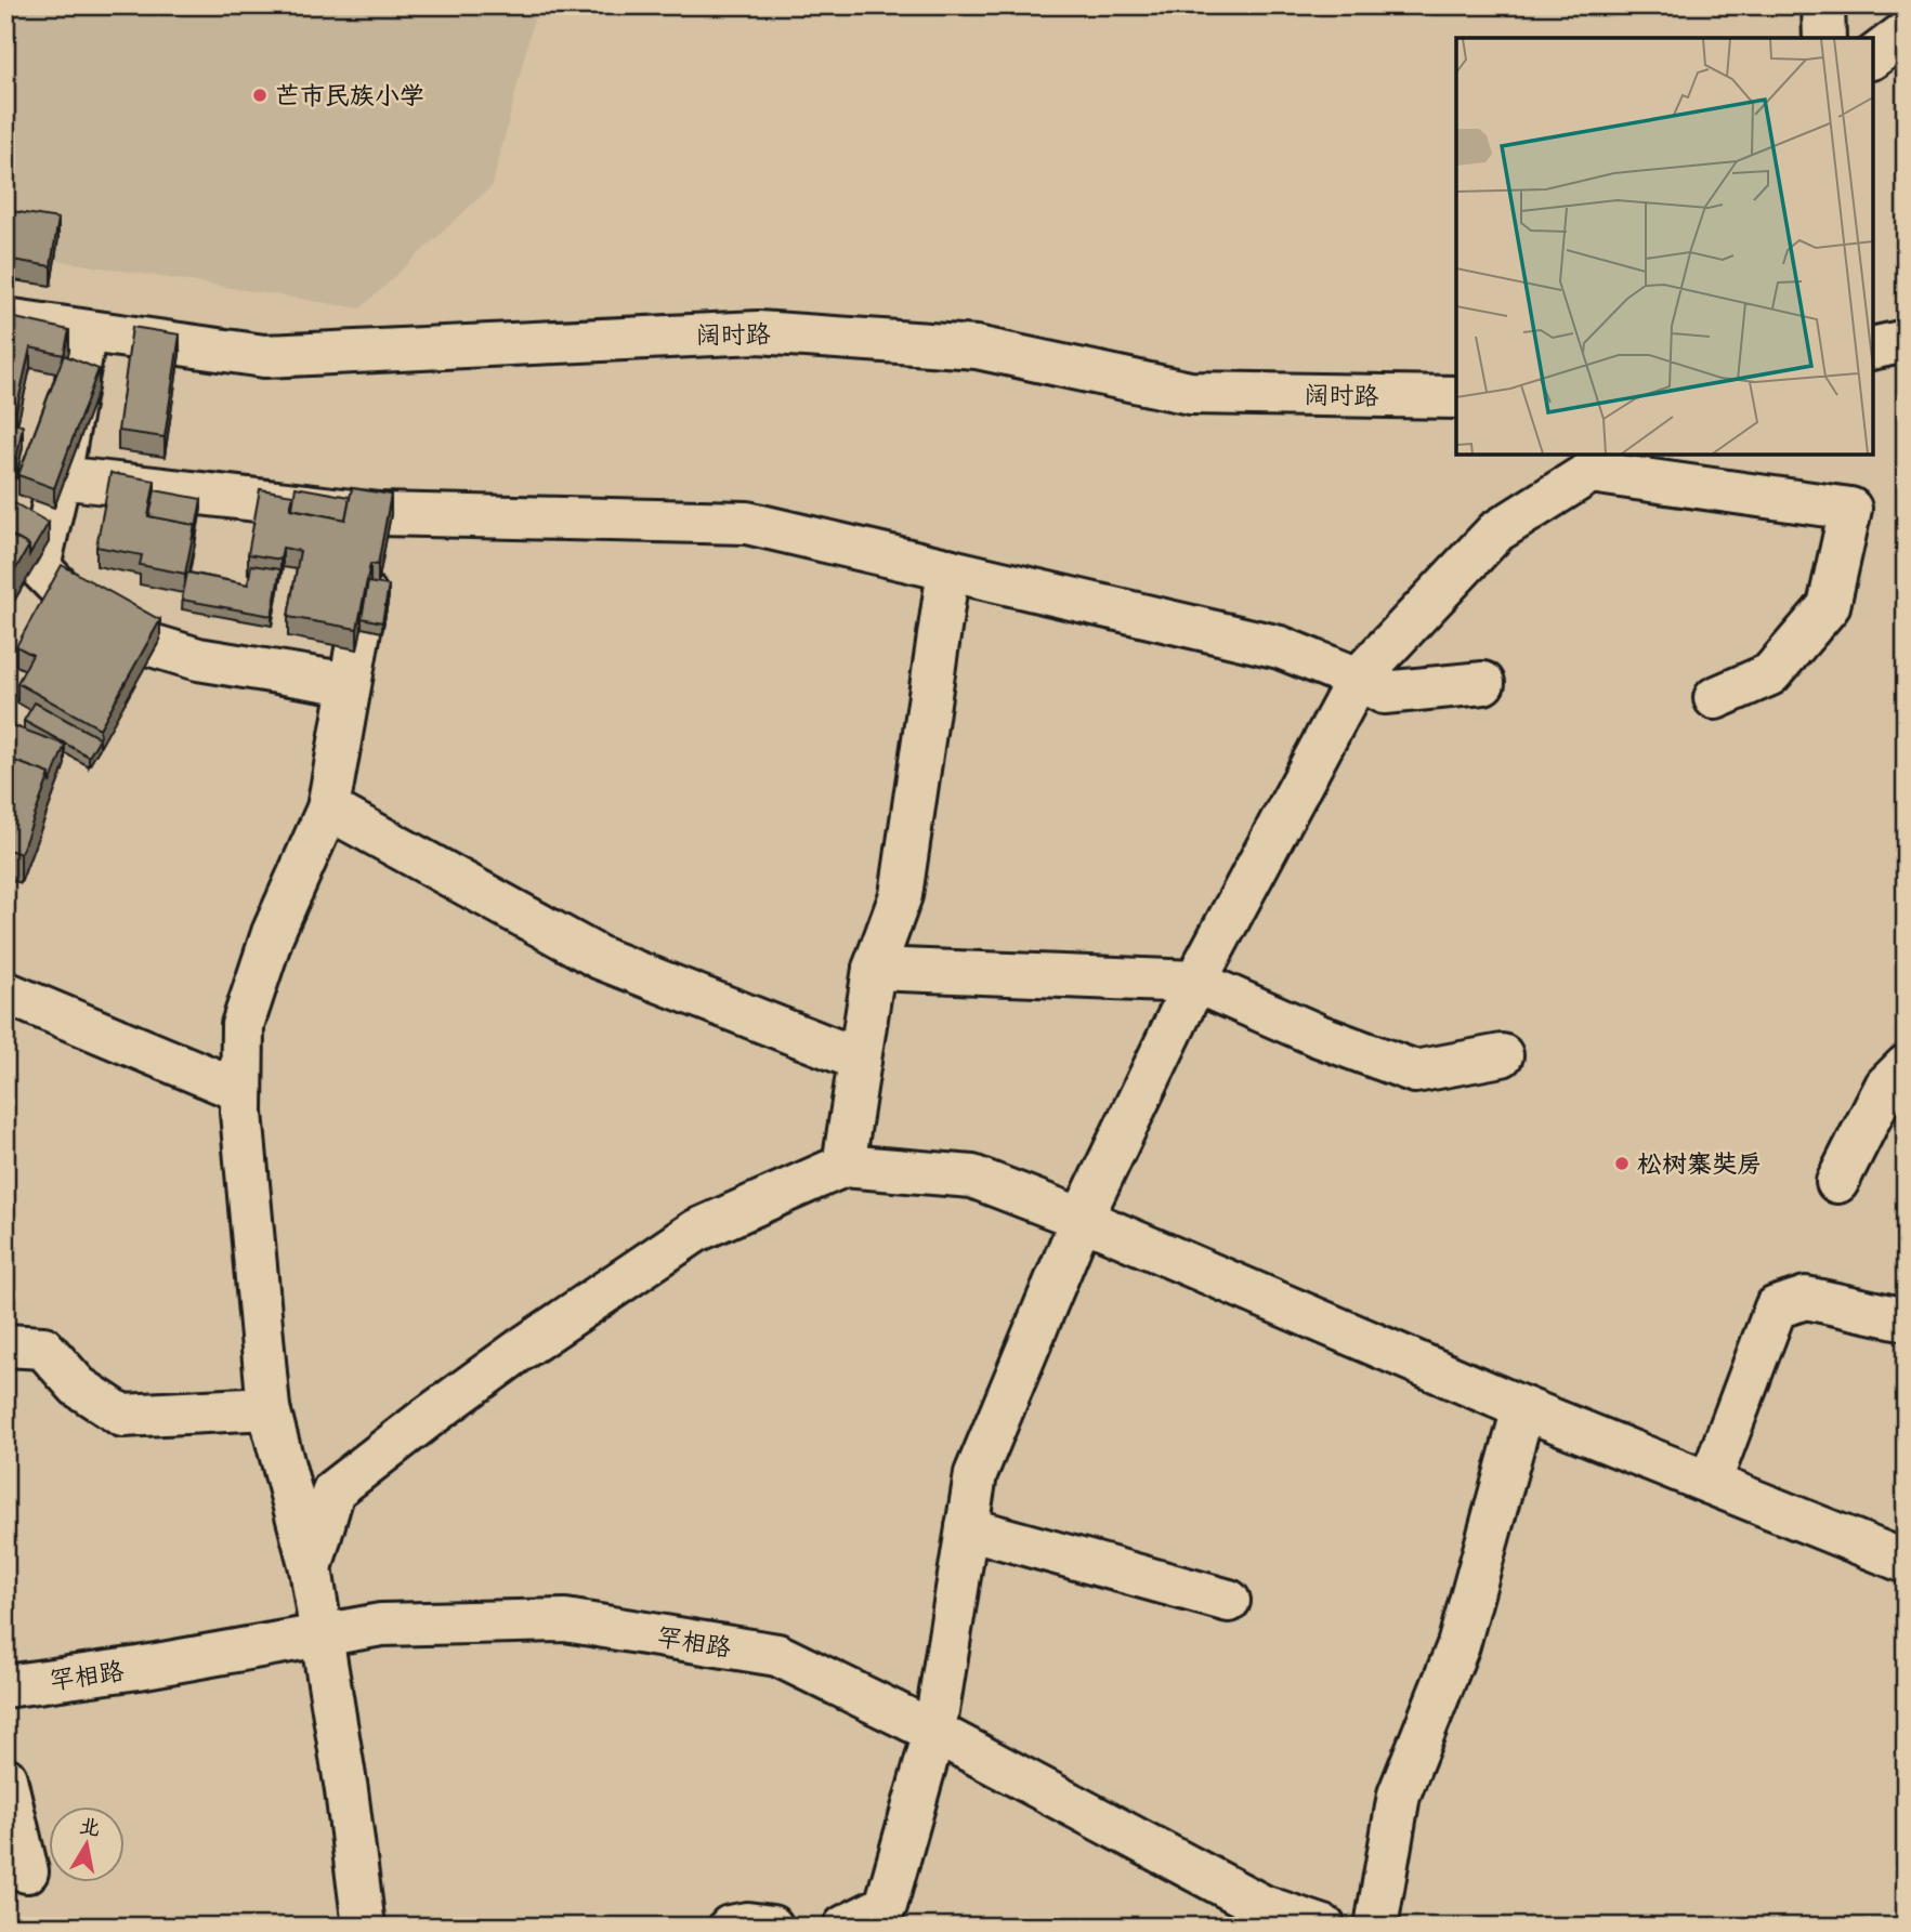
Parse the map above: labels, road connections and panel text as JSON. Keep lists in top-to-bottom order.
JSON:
{
  "streets": {
    "street": ["阔时路", "罕相路"]
  },
  "places": ["芒市民族小学", "松树寨奘房"],
  "north": "top"
}
